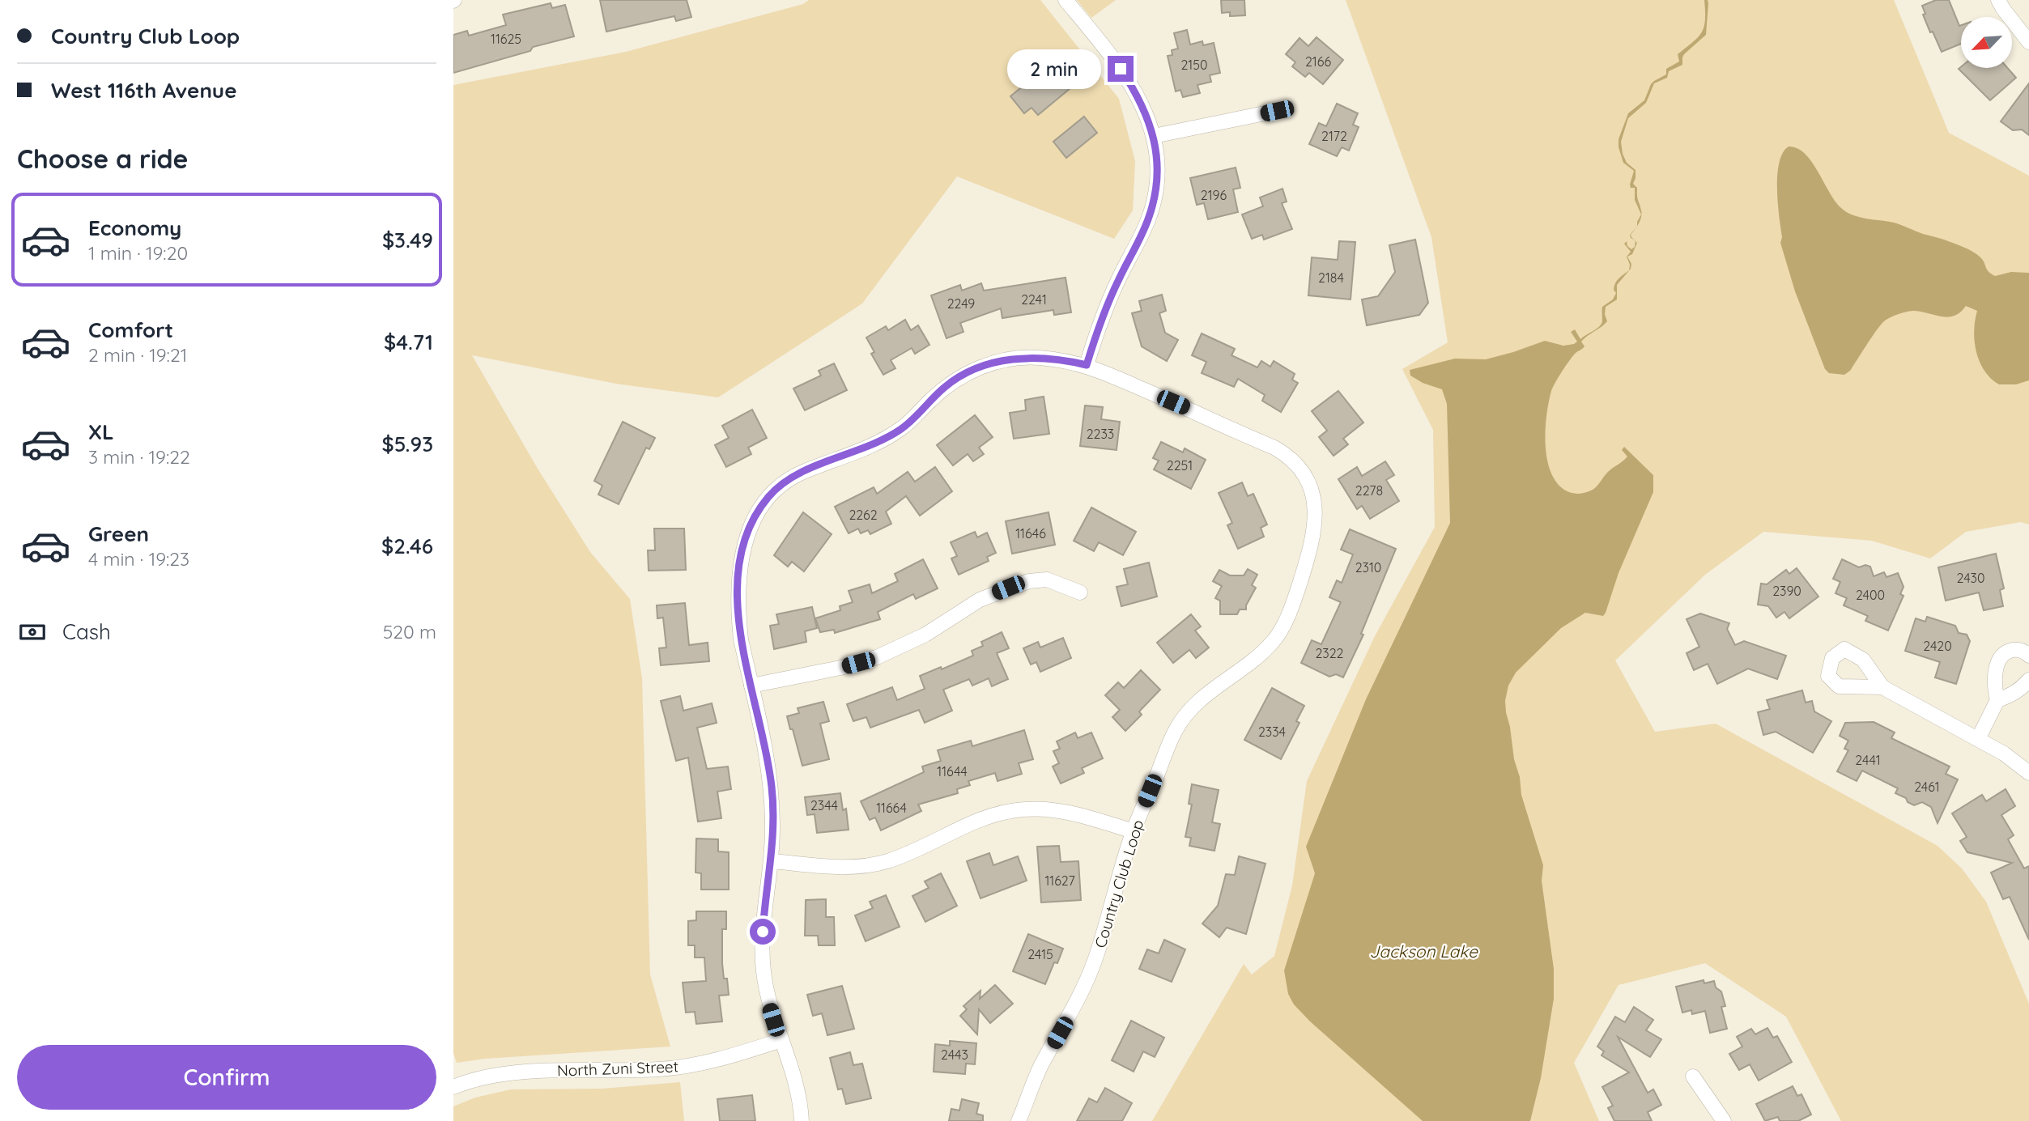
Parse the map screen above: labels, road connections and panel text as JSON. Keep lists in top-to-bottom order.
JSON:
{
  "streets": {
    "street": ["Country Club Loop", "North Zuni Street"]
  },
  "crossings": [
    ["Country Club Loop", "North Zuni Street"]
  ],
  "water": ["Jackson Lake"],
  "house_numbers": [
    "11625",
    "2166",
    "2150",
    "2172",
    "2196",
    "2184",
    "2241",
    "2249",
    "2233",
    "2251",
    "2278",
    "2262",
    "11646",
    "2310",
    "2430",
    "2390",
    "2400",
    "2420",
    "2322",
    "2334",
    "2441",
    "11644",
    "2461",
    "2344",
    "11664",
    "11627",
    "2415",
    "2443"
  ],
  "north": "bottom left",
  "page": {
    "banner": ["Country Club Loop", "West 116th Avenue"],
    "bubble": "2 min",
    "heading": "Choose a ride",
    "list": [
      {
        "name": "Economy",
        "note": "1 min · 19:20",
        "value": "$3.49"
      },
      {
        "name": "Comfort",
        "note": "2 min · 19:21",
        "value": "$4.71"
      },
      {
        "name": "XL",
        "note": "3 min · 19:22",
        "value": "$5.93"
      },
      {
        "name": "Green",
        "note": "4 min · 19:23",
        "value": "$2.46"
      }
    ],
    "pay": ["Cash", "520 m"],
    "buttons": "Confirm"
  }
}
